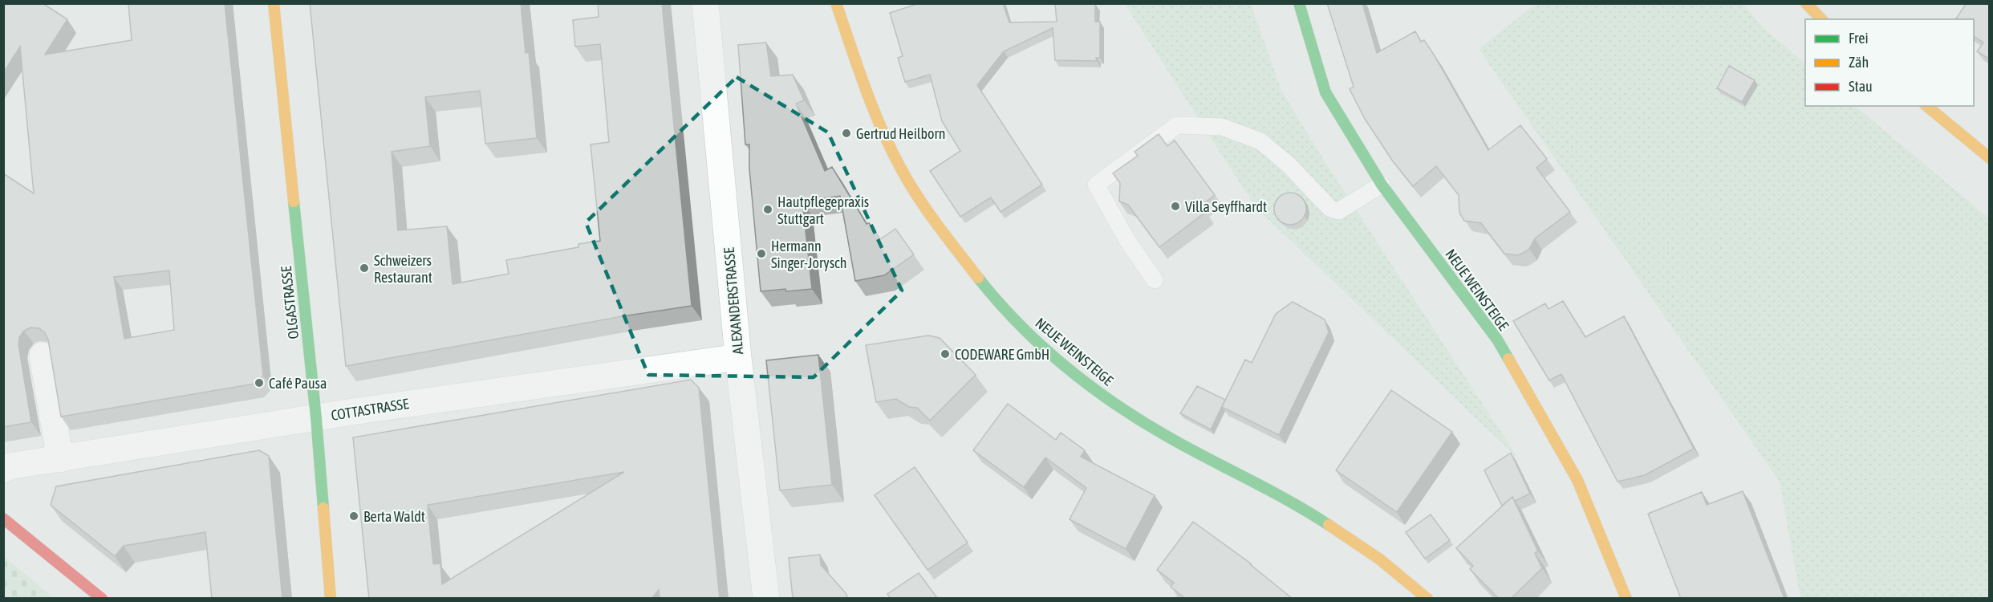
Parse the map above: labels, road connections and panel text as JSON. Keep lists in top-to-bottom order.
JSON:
{
  "streets": {
    "street": [
      "NEUE WEINSTEIGE",
      "ALEXANDERSTRASSE",
      "OLGASTRASSE",
      "COTTASTRASSE"
    ]
  },
  "crossings": [
    ["ALEXANDERSTRASSE", "COTTASTRASSE"],
    ["OLGASTRASSE", "COTTASTRASSE"]
  ],
  "places": [
    "Gertrud Heilborn",
    "Villa Seyffhardt",
    "Hautpflegepraxis Stuttgart",
    "Hermann Singer-Jorysch",
    "Schweizers Restaurant",
    "CODEWARE GmbH",
    "Café Pausa",
    "Berta Waldt"
  ],
  "legend": ["Frei", "Zäh", "Stau"]
}
